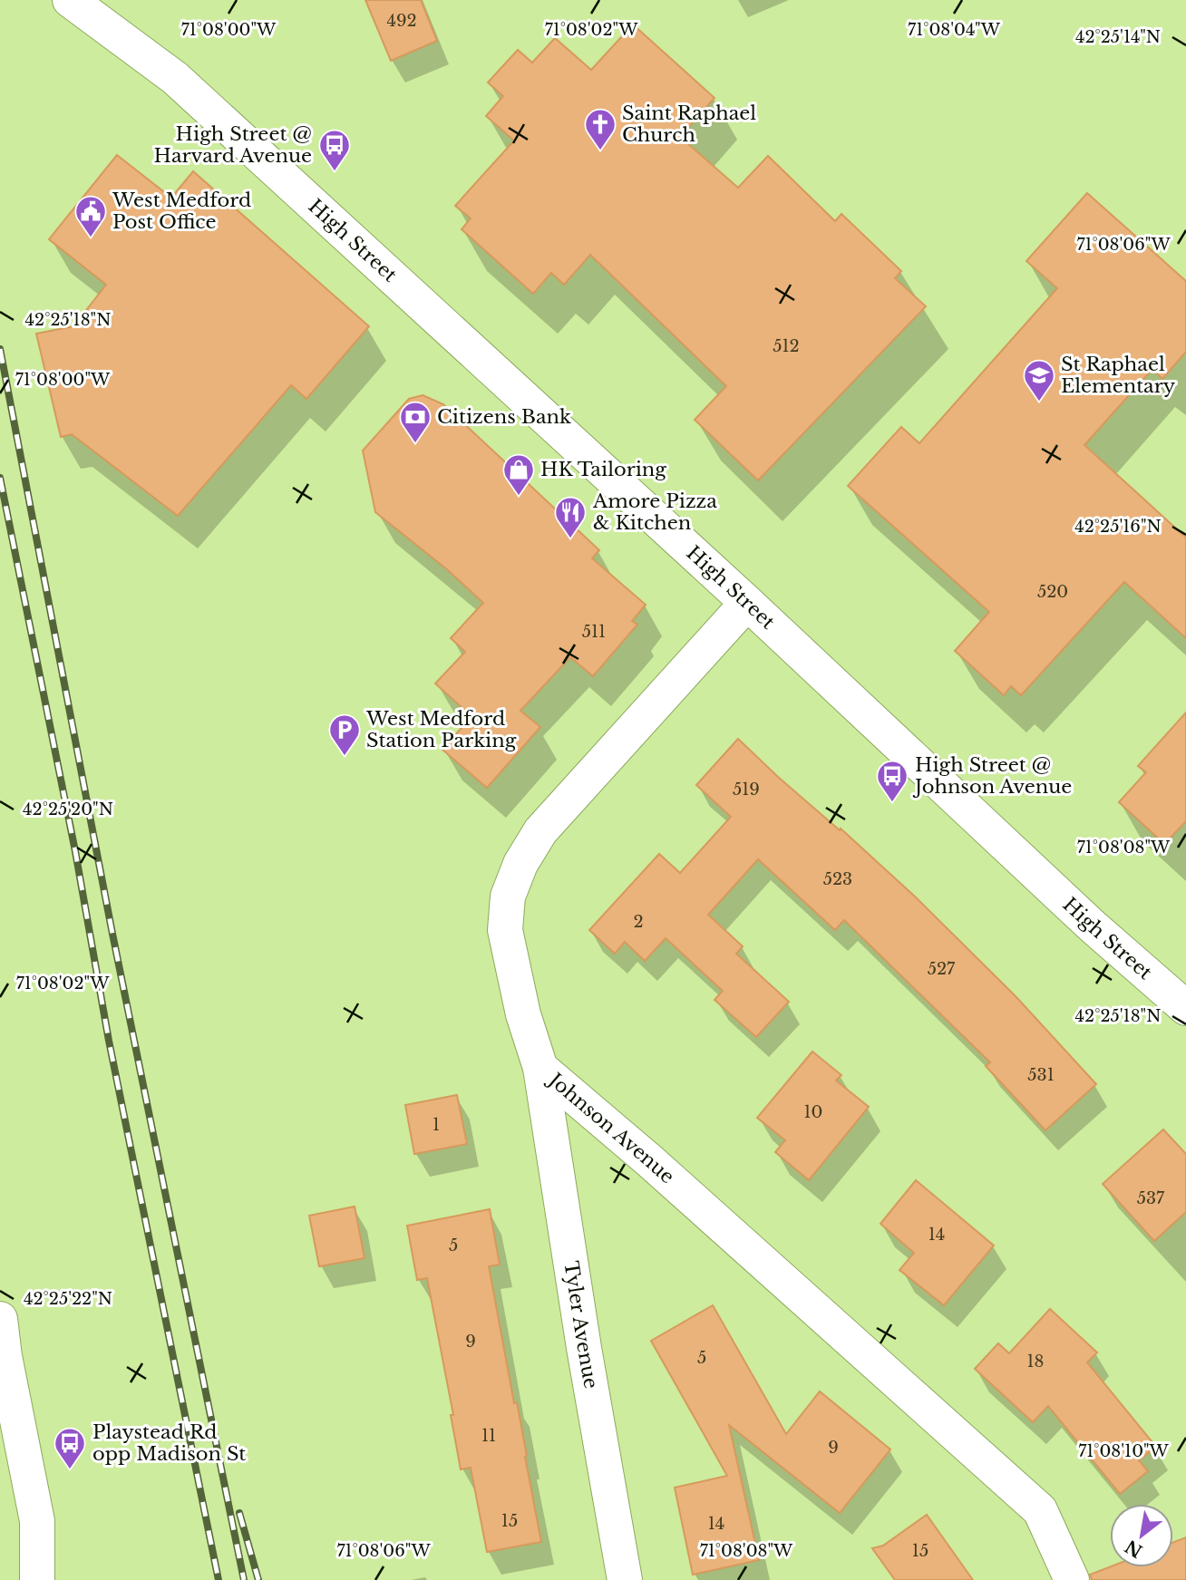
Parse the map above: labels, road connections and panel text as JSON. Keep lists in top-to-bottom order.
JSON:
{
  "streets": {
    "street": ["High Street", "Johnson Avenue", "Tyler Avenue"]
  },
  "crossings": [
    ["High Street", "Johnson Avenue"],
    ["Johnson Avenue", "Tyler Avenue"]
  ],
  "places": {
    "church": ["Saint Raphael Church"],
    "bus stop": ["High Street @ Harvard Avenue", "High Street @ Johnson Avenue", "Playstead Rd opp Madison St"],
    "public building": ["West Medford Post Office"],
    "school or university": ["St Raphael Elementary"],
    "bank": ["Citizens Bank"],
    "shop": ["HK Tailoring"],
    "restaurant": ["Amore Pizza & Kitchen"],
    "parking": ["West Medford Station Parking"]
  },
  "house_numbers": [
    "492",
    "512",
    "520",
    "511",
    "519",
    "523",
    "2",
    "527",
    "531",
    "10",
    "1",
    "537",
    "14",
    "5",
    "9",
    "5",
    "18",
    "11",
    "9",
    "15",
    "14",
    "15"
  ],
  "north": "bottom left",
  "coordinates": [
    "71°08'00\"W",
    "71°08'02\"W",
    "71°08'04\"W",
    "42°25'14\"N",
    "71°08'06\"W",
    "42°25'18\"N",
    "42°25'16\"N",
    "42°25'20\"N",
    "71°08'08\"W",
    "42°25'22\"N",
    "71°08'10\"W"
  ]
}
